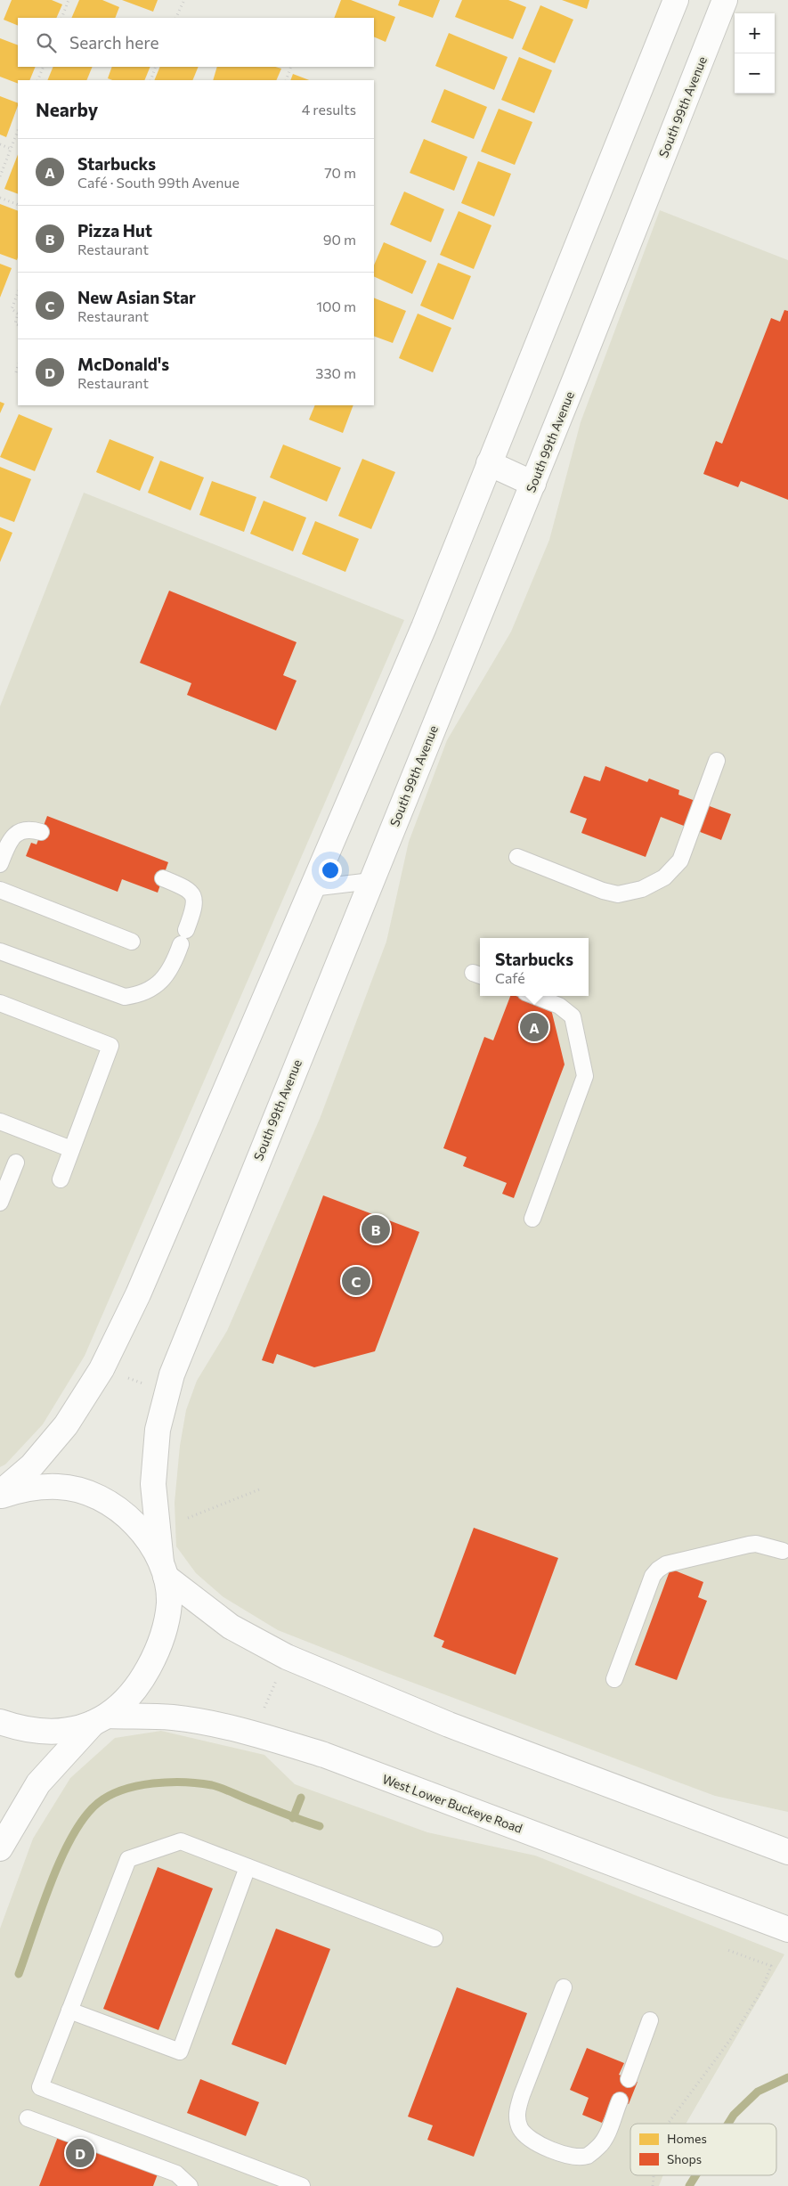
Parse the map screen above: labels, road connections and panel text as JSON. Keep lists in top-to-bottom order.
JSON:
{
  "streets": {
    "main road": ["South 99th Avenue", "West Lower Buckeye Road"]
  },
  "crossings": [
    ["South 99th Avenue", "West Lower Buckeye Road"]
  ],
  "legend": ["Homes", "Shops"],
  "page": {
    "map_buttons": ["+", "−"],
    "search": "Search here",
    "heading": ["Nearby", "4 results"],
    "list": [
      {
        "mark": "A",
        "name": "Starbucks",
        "note": "Café · South 99th Avenue",
        "value": "70 m"
      },
      {
        "mark": "B",
        "name": "Pizza Hut",
        "note": "Restaurant",
        "value": "90 m"
      },
      {
        "mark": "C",
        "name": "New Asian Star",
        "note": "Restaurant",
        "value": "100 m"
      },
      {
        "mark": "D",
        "name": "McDonald's",
        "note": "Restaurant",
        "value": "330 m"
      }
    ],
    "popup": ["Starbucks", "Café"],
    "pins": [
      "A",
      "B",
      "C",
      "D"
    ]
  }
}
